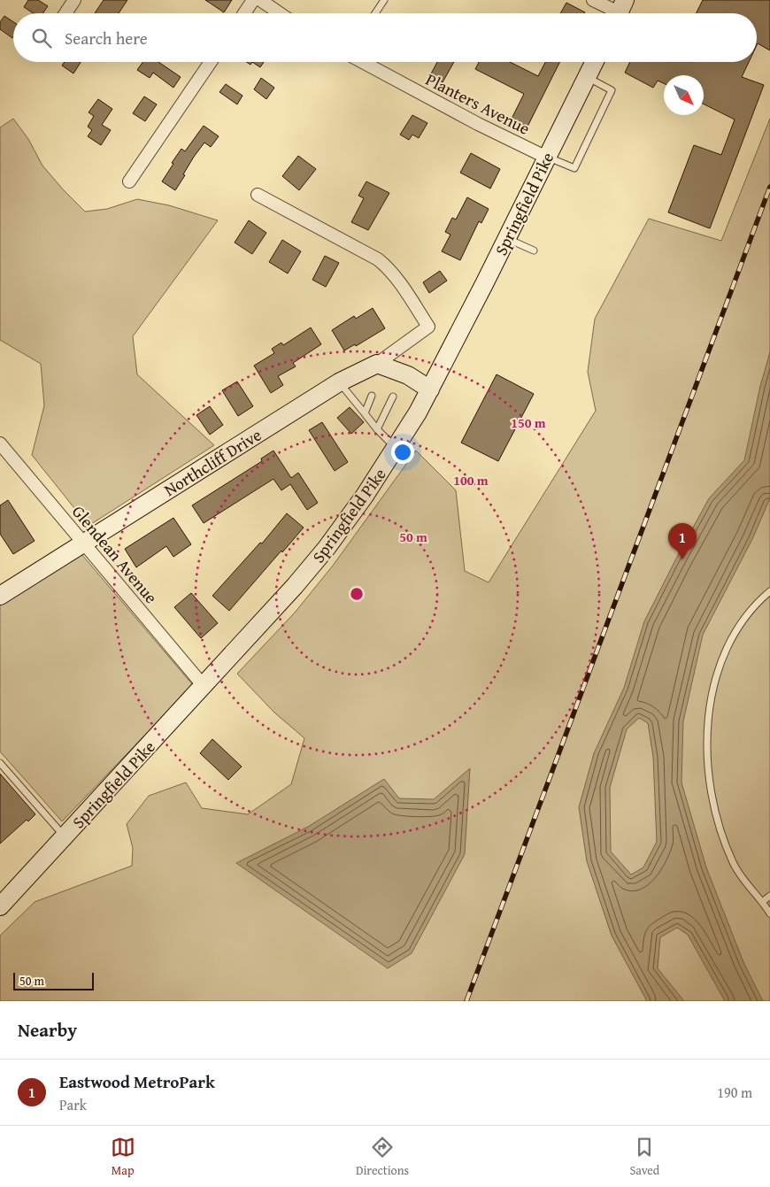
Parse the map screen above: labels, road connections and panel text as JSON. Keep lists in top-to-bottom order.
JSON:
{
  "streets": {
    "main road": ["Springfield Pike", "Northcliff Drive"],
    "street": ["Planters Avenue", "Glendean Avenue"]
  },
  "crossings": [
    ["Planters Avenue", "Springfield Pike"],
    ["Springfield Pike", "Glendean Avenue"],
    ["Northcliff Drive", "Glendean Avenue"]
  ],
  "scale_bar": "50 m",
  "north": "bottom right",
  "page": {
    "search": "Search here",
    "pins": "1",
    "scale": "50 m",
    "heading": "Nearby",
    "list": [
      {
        "mark": "1",
        "name": "Eastwood MetroPark",
        "note": "Park",
        "value": "190 m"
      }
    ],
    "nav": ["Map", "Directions", "Saved"]
  },
  "rings": ["150 m", "100 m", "50 m"]
}
